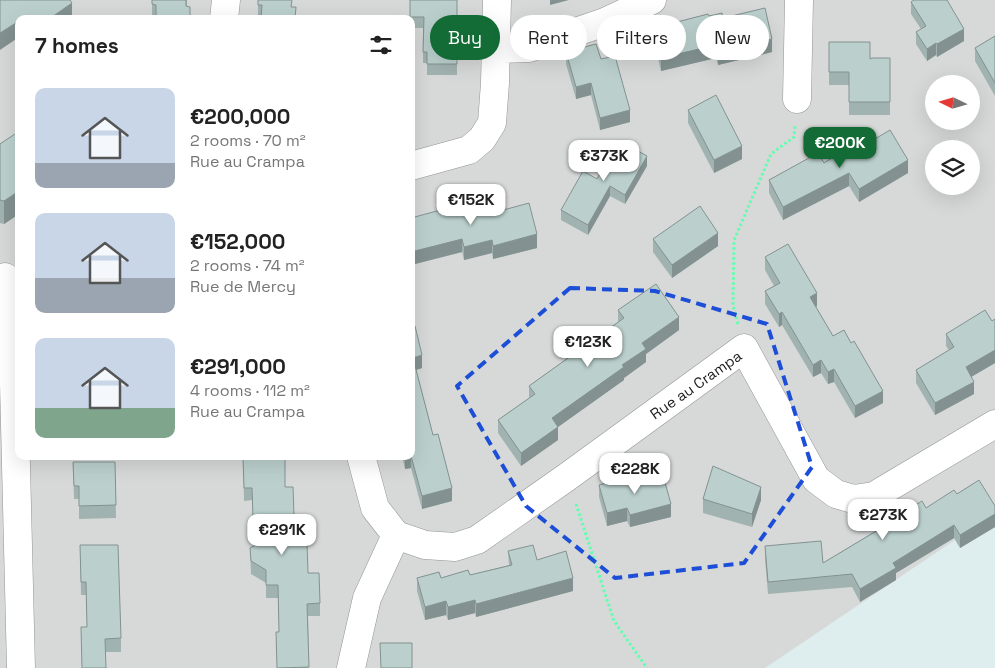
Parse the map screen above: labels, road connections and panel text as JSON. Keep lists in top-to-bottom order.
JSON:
{
  "streets": {
    "street": ["Rue au Crampa"]
  },
  "north": "left",
  "page": {
    "chip": [
      "Buy",
      "Rent",
      "Filters",
      "New"
    ],
    "heading": "7 homes",
    "list": [
      {
        "name": "€200,000",
        "note": "2 rooms · 70 m² · Rue au Crampa"
      },
      {
        "name": "€152,000",
        "note": "2 rooms · 74 m² · Rue de Mercy"
      },
      {
        "name": "€291,000",
        "note": "4 rooms · 112 m² · Rue au Crampa"
      }
    ],
    "price": [
      "€200K",
      "€373K",
      "€152K",
      "€123K",
      "€228K",
      "€273K",
      "€291K"
    ]
  }
}
